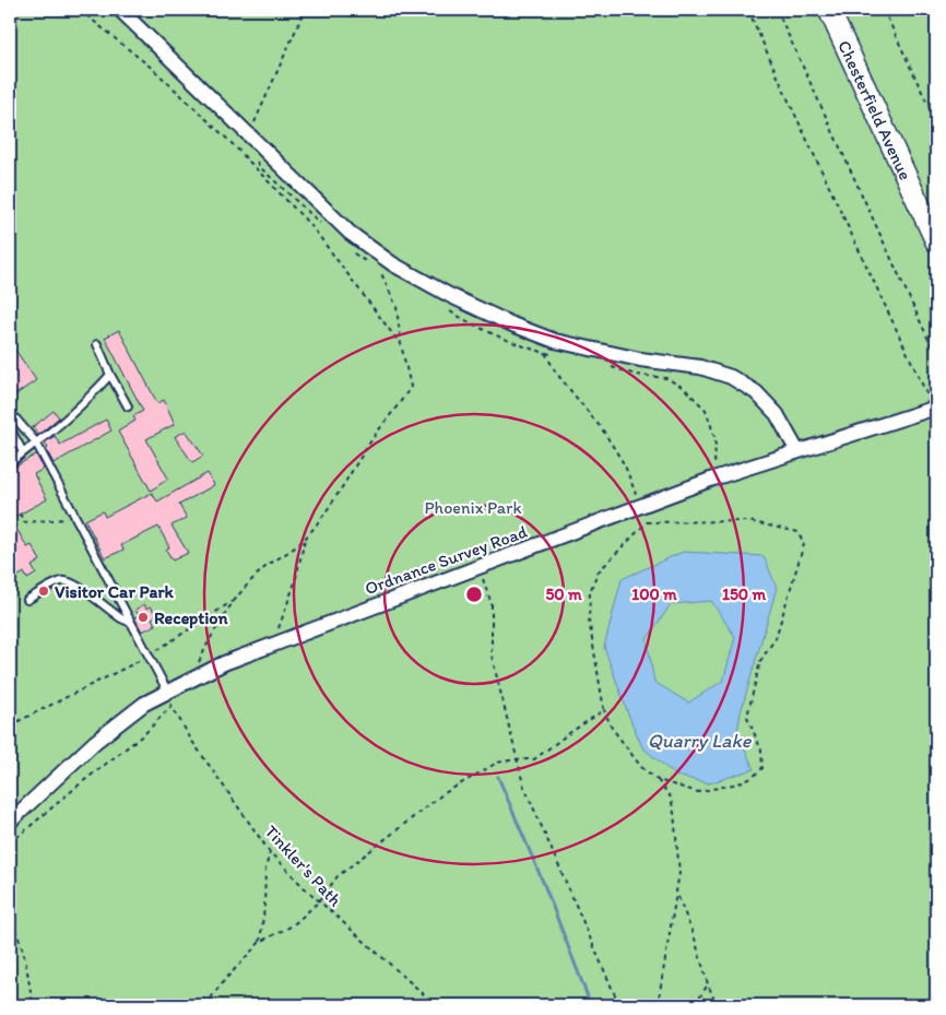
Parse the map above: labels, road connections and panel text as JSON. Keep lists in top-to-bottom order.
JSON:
{
  "streets": {
    "street": ["Chesterfield Avenue", "Ordnance Survey Road"],
    "path": ["Tinkler's Path"]
  },
  "crossings": [
    ["Ordnance Survey Road", "Tinkler's Path"]
  ],
  "water": ["Quarry Lake"],
  "parks": ["Phoenix Park"],
  "places": ["Visitor Car Park", "Reception"],
  "rings": ["50 m", "100 m", "150 m"]
}
